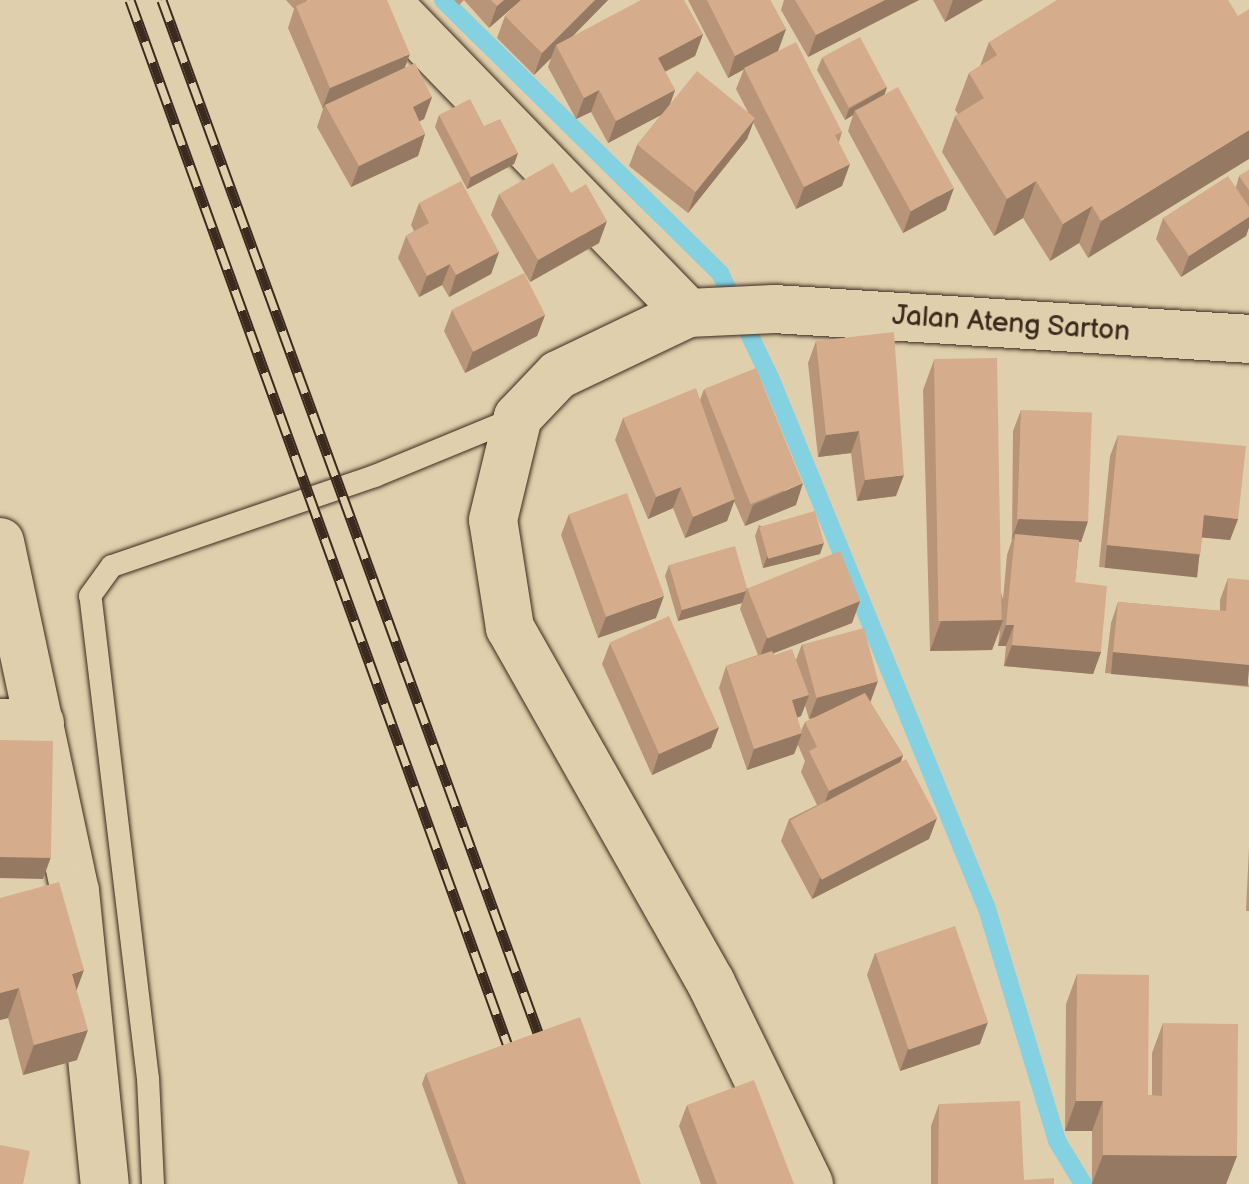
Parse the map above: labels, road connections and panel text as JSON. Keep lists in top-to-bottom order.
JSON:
{
  "streets": {
    "street": ["Jalan Ateng Sarton"]
  }
}
